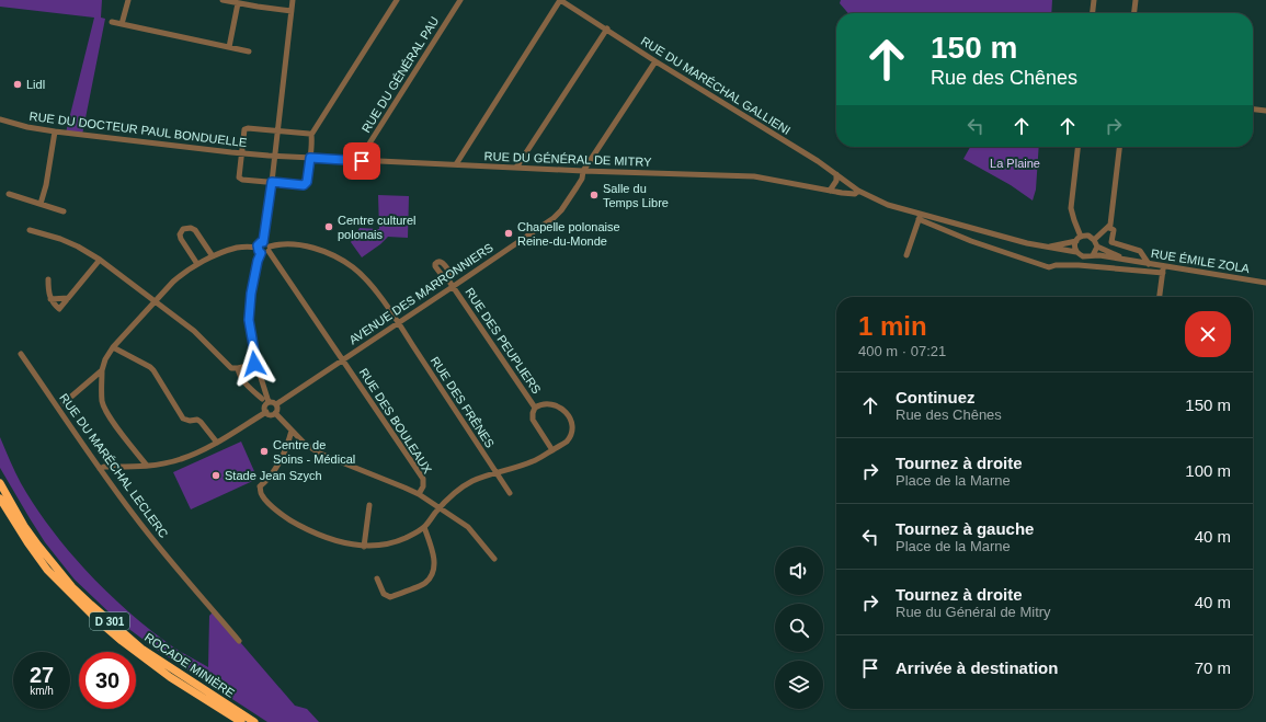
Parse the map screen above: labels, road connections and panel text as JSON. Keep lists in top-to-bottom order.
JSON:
{
  "streets": {
    "highway": ["D 301", "ROCADE MINIÈRE"],
    "street": [
      "RUE DU GÉNÉRAL PAU",
      "RUE DU MARÉCHAL GALLIENI",
      "RUE DU DOCTEUR PAUL BONDUELLE",
      "RUE DU GÉNÉRAL DE MITRY",
      "RUE ÉMILE ZOLA",
      "AVENUE DES MARRONNIERS",
      "RUE DES PEUPLIERS",
      "RUE DES FRÊNES",
      "RUE DES BOULEAUX",
      "RUE DU MARÉCHAL LECLERC"
    ]
  },
  "crossings": [
    ["RUE DU GÉNÉRAL PAU", "RUE DU GÉNÉRAL DE MITRY"],
    ["RUE DU MARÉCHAL GALLIENI", "RUE DU GÉNÉRAL DE MITRY"],
    ["RUE DU MARÉCHAL GALLIENI", "AVENUE DES MARRONNIERS"],
    ["RUE DU DOCTEUR PAUL BONDUELLE", "RUE DU GÉNÉRAL DE MITRY"],
    ["RUE DU GÉNÉRAL DE MITRY", "AVENUE DES MARRONNIERS"],
    ["AVENUE DES MARRONNIERS", "RUE DES PEUPLIERS"],
    ["AVENUE DES MARRONNIERS", "RUE DES FRÊNES"],
    ["AVENUE DES MARRONNIERS", "RUE DES BOULEAUX"],
    ["RUE DES FRÊNES", "RUE DES BOULEAUX"]
  ],
  "parks": ["La Plaine"],
  "places": [
    "Lidl",
    "Salle du Temps Libre",
    "Centre culturel polonais",
    "Chapelle polonaise Reine-du-Monde",
    "Centre de Soins - Médical",
    "Stade Jean Szych"
  ],
  "page": {
    "turn": ["150 m", "Rue des Chênes"],
    "heading": ["1 min", "400 m · 07:21"],
    "list": [
      {
        "name": "Continuez",
        "note": "Rue des Chênes",
        "value": "150 m"
      },
      {
        "name": "Tournez à droite",
        "note": "Place de la Marne",
        "value": "100 m"
      },
      {
        "name": "Tournez à gauche",
        "note": "Place de la Marne",
        "value": "40 m"
      },
      {
        "name": "Tournez à droite",
        "note": "Rue du Général de Mitry",
        "value": "40 m"
      },
      {
        "name": "Arrivée à destination",
        "value": "70 m"
      }
    ],
    "speed": "27 km/h",
    "limit": "30"
  }
}
